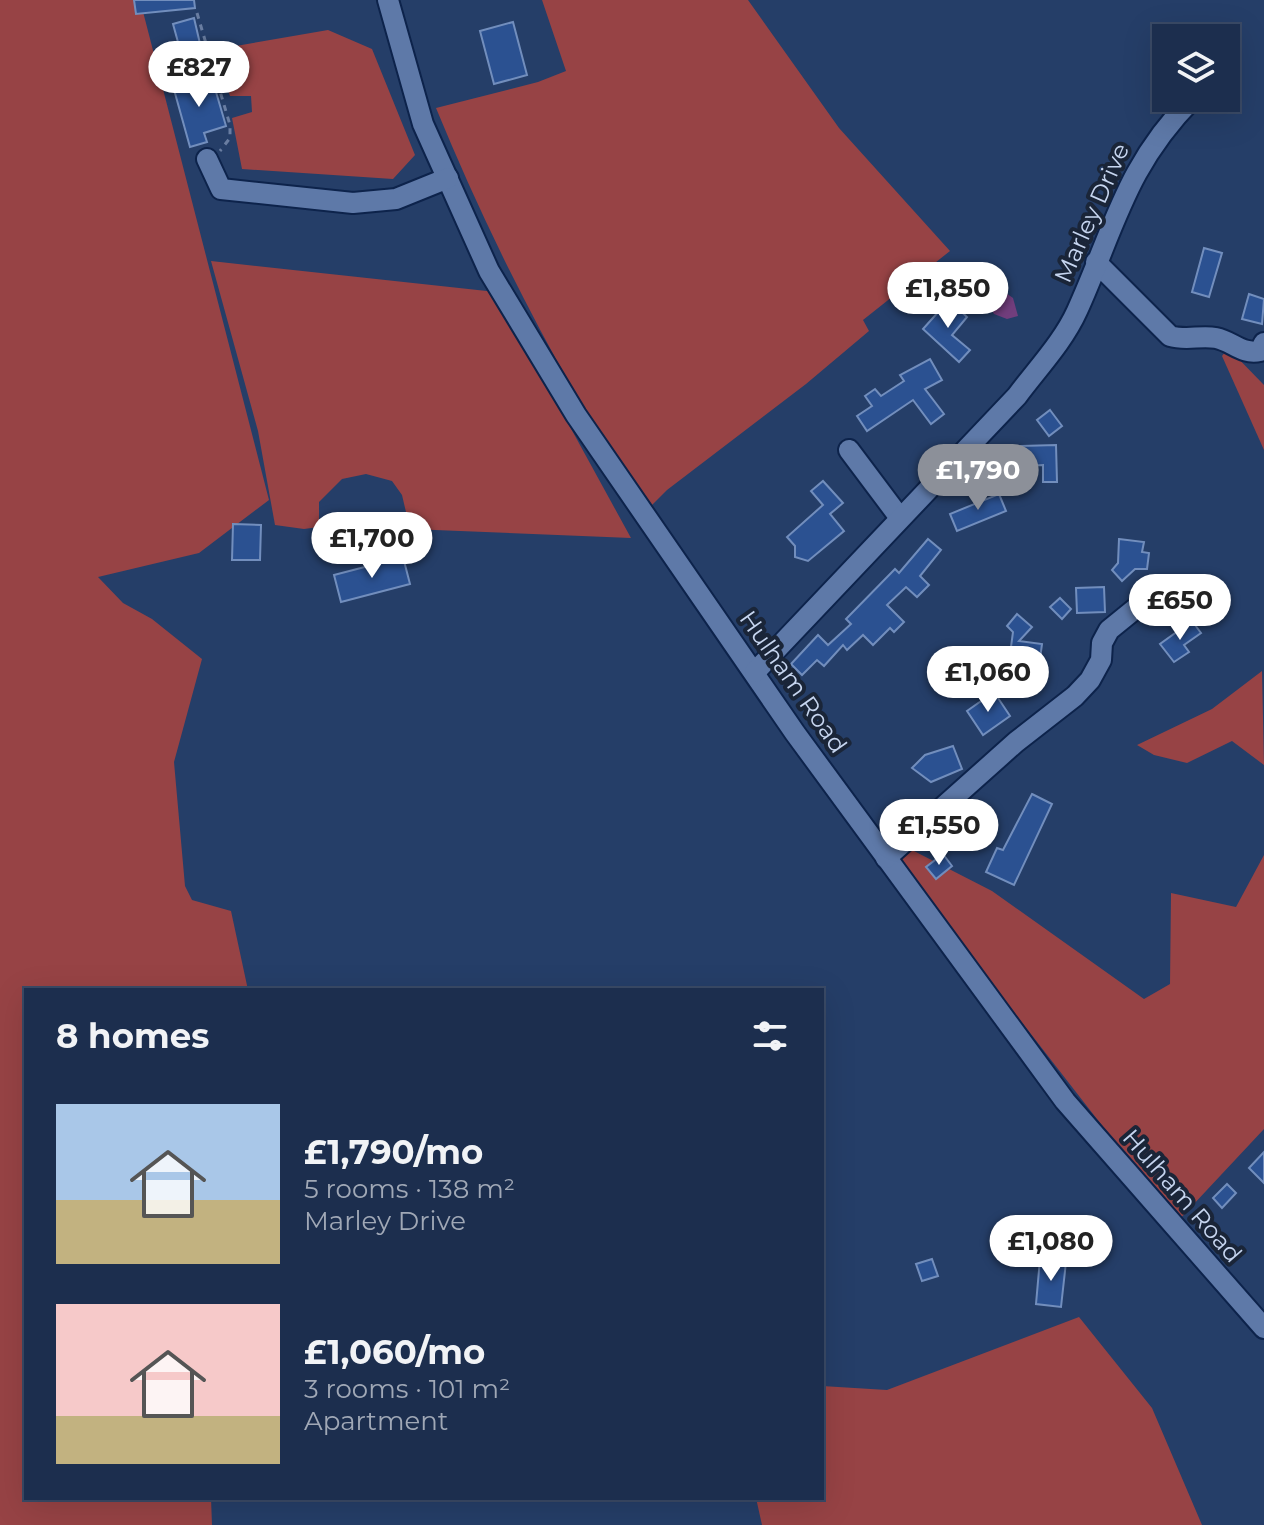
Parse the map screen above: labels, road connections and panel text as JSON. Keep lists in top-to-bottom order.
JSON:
{
  "streets": {
    "street": ["Marley Drive", "Hulham Road"]
  },
  "crossings": [
    ["Marley Drive", "Hulham Road"]
  ],
  "page": {
    "price": [
      "£827",
      "£1,850",
      "£1,790",
      "£1,700",
      "£650",
      "£1,060",
      "£1,550",
      "£1,080"
    ],
    "heading": "8 homes",
    "list": [
      {
        "name": "£1,790/mo",
        "note": "5 rooms · 138 m² · Marley Drive"
      },
      {
        "name": "£1,060/mo",
        "note": "3 rooms · 101 m² · Apartment"
      }
    ]
  }
}
